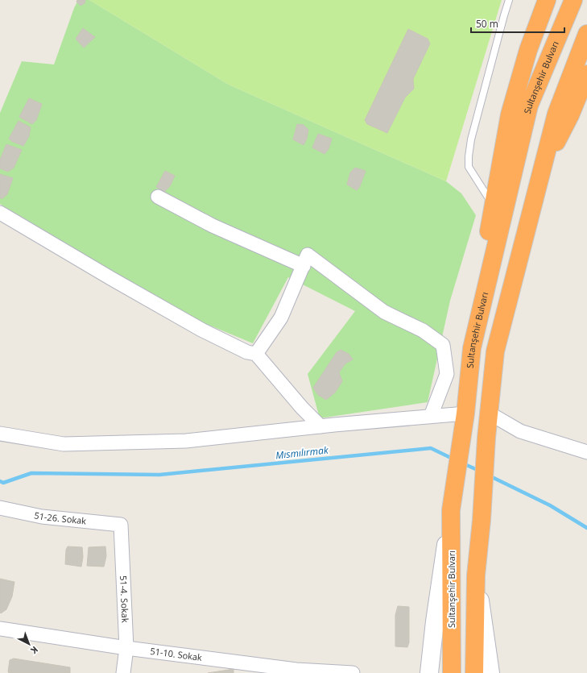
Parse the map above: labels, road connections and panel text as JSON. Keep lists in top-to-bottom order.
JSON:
{
  "streets": {
    "highway": ["Sultanşehir Bulvarı"],
    "street": ["51-26. Sokak", "51-4. Sokak", "51-10. Sokak"]
  },
  "crossings": [
    ["51-26. Sokak", "51-4. Sokak"],
    ["51-4. Sokak", "51-10. Sokak"]
  ],
  "water": ["Mısmılırmak"],
  "scale_bar": "50 m",
  "north": "bottom right"
}
